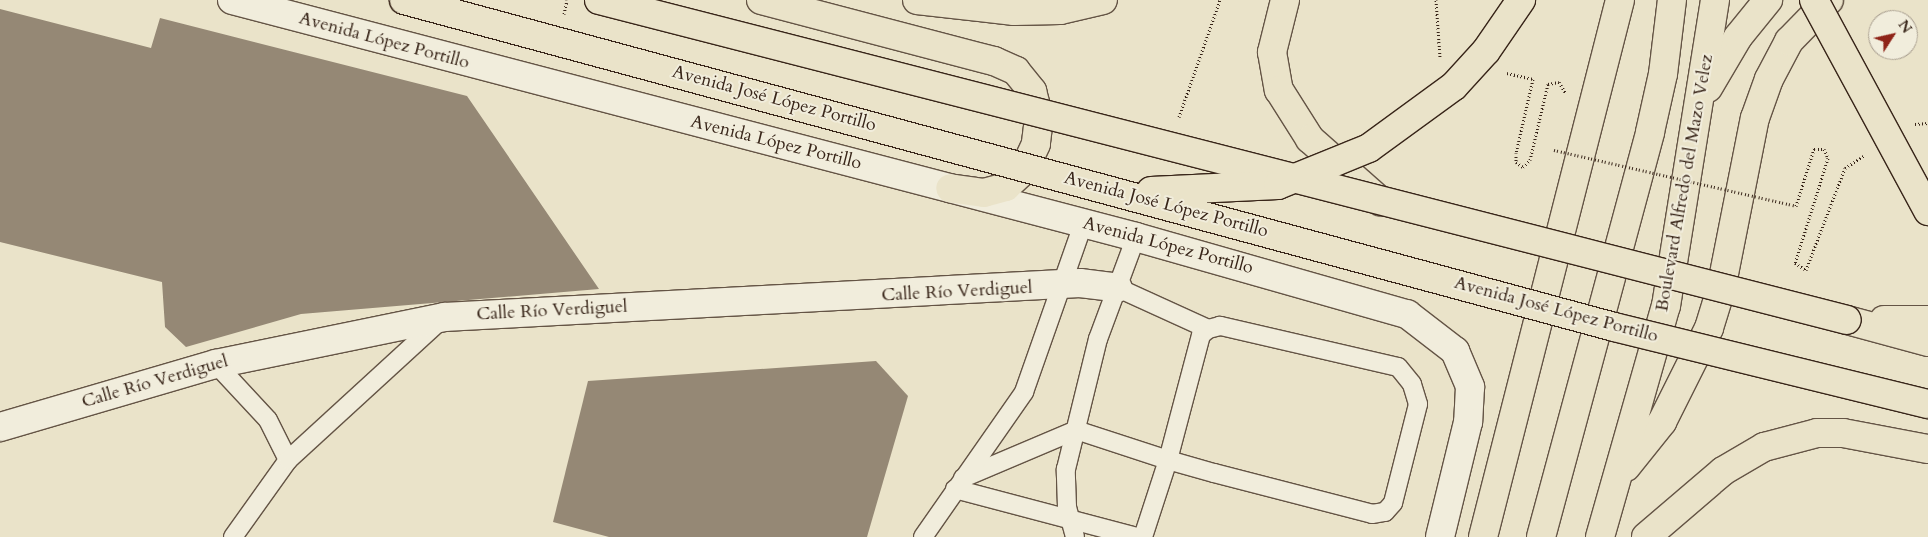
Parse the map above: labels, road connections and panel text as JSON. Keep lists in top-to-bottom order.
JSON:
{
  "streets": {
    "main road": ["Avenida José López Portillo", "Boulevard Alfredo del Mazo Velez"],
    "street": ["Avenida López Portillo", "Calle Río Verdiguel"]
  },
  "north": "top right"
}
